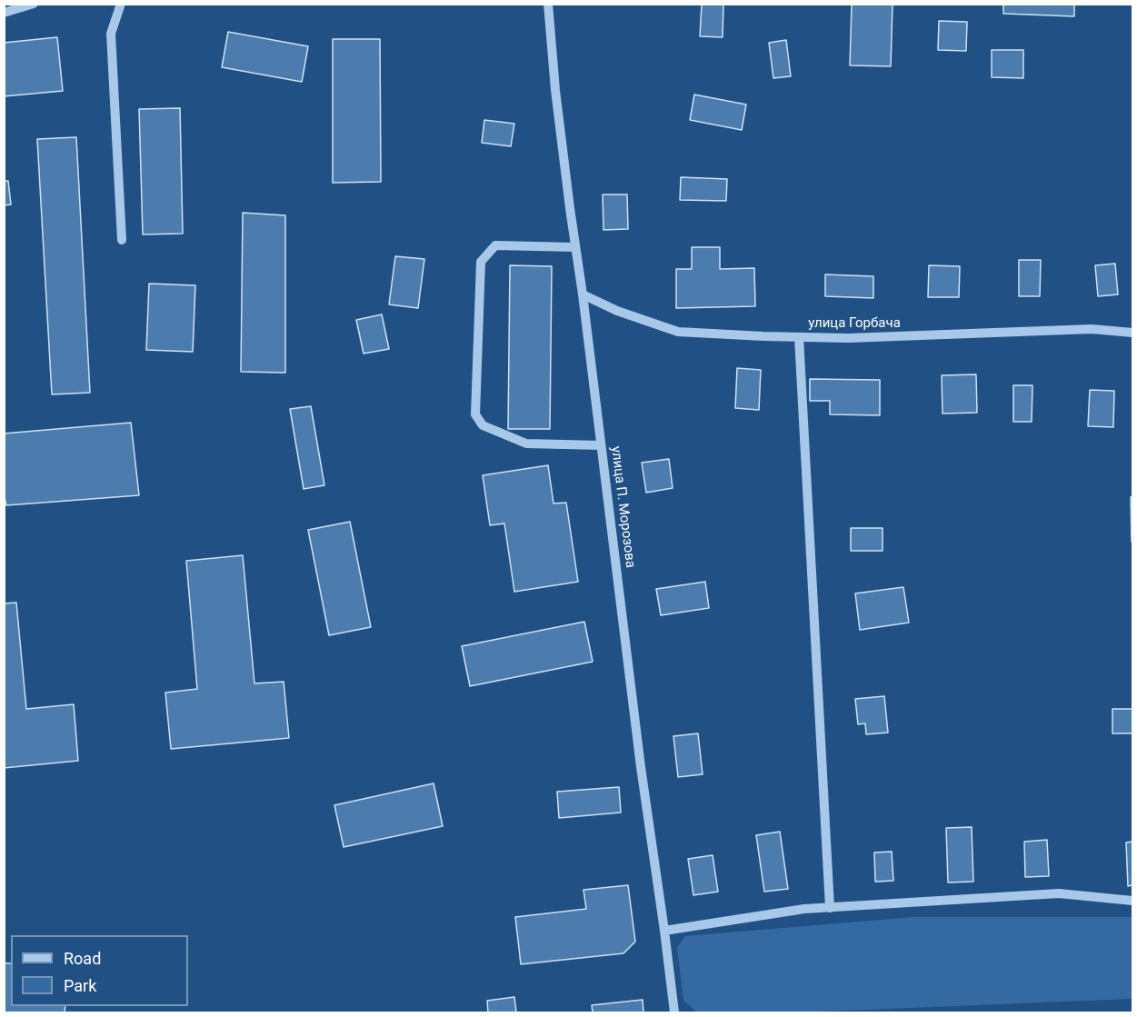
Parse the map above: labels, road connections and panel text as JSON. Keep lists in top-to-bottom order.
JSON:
{
  "streets": {
    "street": ["улица Горбача", "улица П. Морозова"]
  },
  "crossings": [
    ["улица Горбача", "улица П. Морозова"]
  ],
  "legend": ["Road", "Park"]
}
